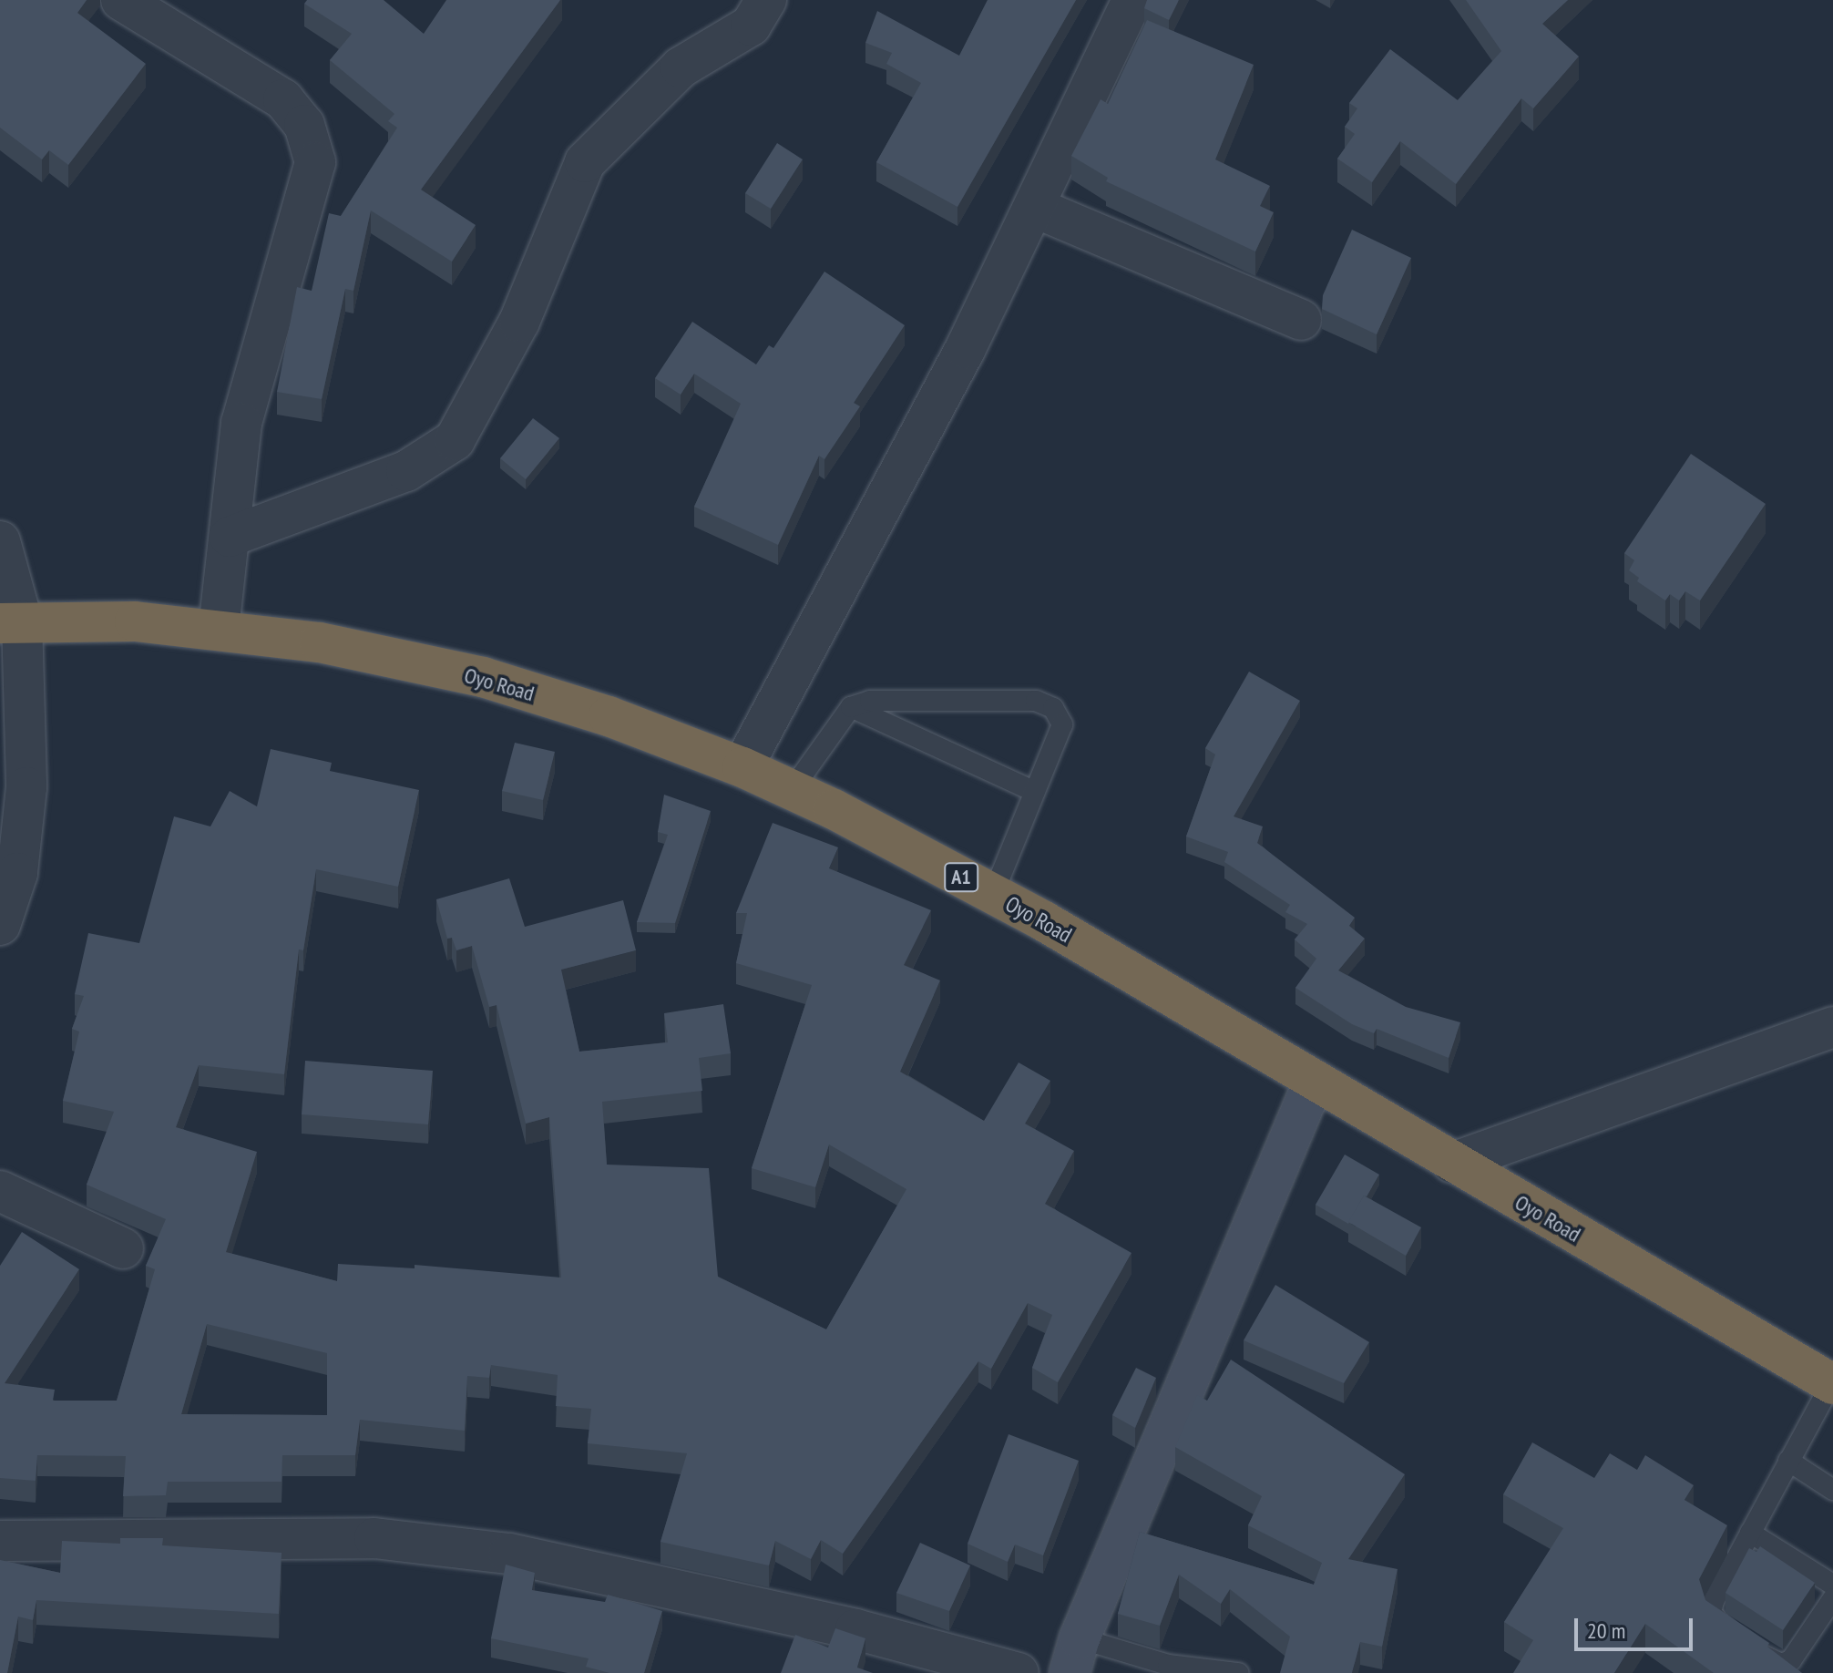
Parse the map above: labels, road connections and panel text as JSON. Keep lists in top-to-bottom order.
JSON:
{
  "streets": {
    "highway": ["Oyo Road", "A1"]
  },
  "scale_bar": "20 m"
}
